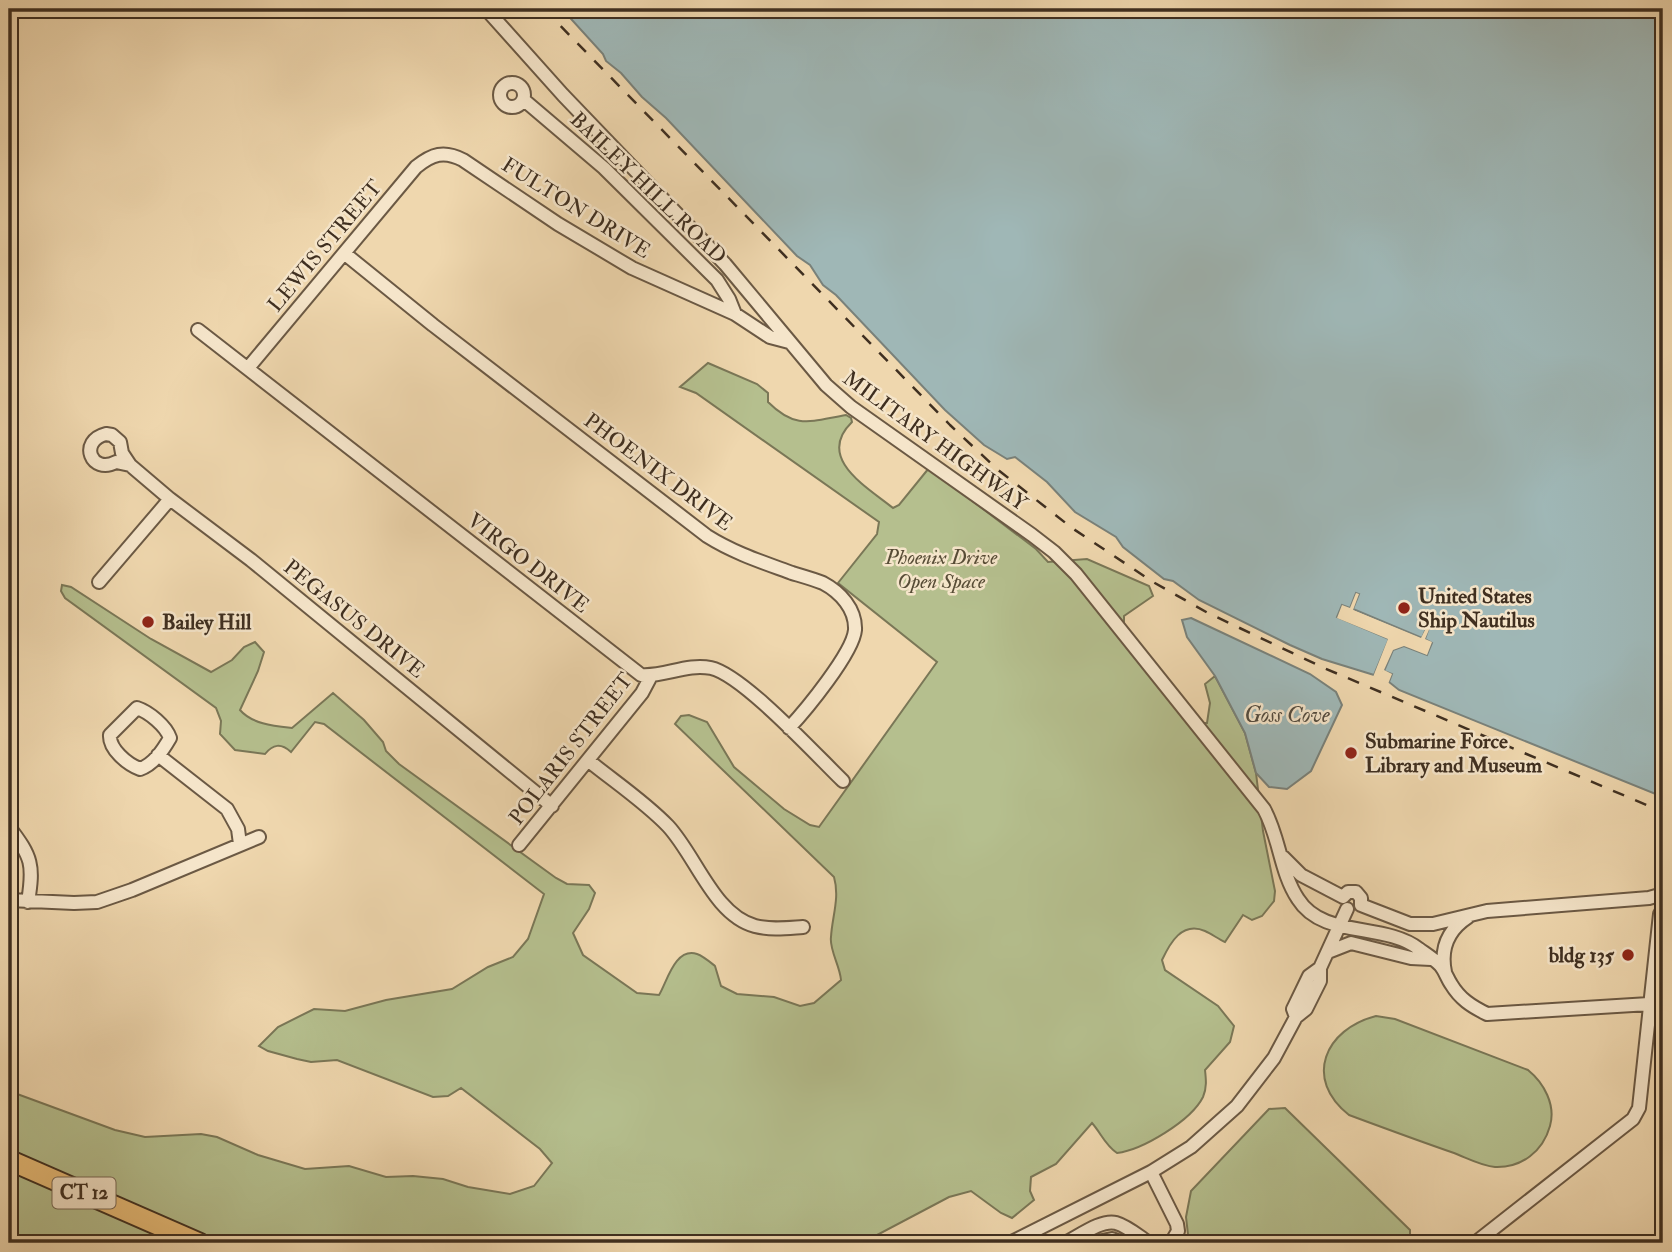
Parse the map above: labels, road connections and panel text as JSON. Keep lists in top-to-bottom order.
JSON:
{
  "streets": {
    "highway": ["CT 12"],
    "street": [
      "BAILEY HILL ROAD",
      "FULTON DRIVE",
      "LEWIS STREET",
      "MILITARY HIGHWAY",
      "PHOENIX DRIVE",
      "VIRGO DRIVE",
      "PEGASUS DRIVE",
      "POLARIS STREET"
    ]
  },
  "crossings": [
    ["BAILEY HILL ROAD", "FULTON DRIVE"],
    ["FULTON DRIVE", "LEWIS STREET"],
    ["FULTON DRIVE", "MILITARY HIGHWAY"],
    ["LEWIS STREET", "PHOENIX DRIVE"],
    ["LEWIS STREET", "VIRGO DRIVE"],
    ["VIRGO DRIVE", "POLARIS STREET"],
    ["PEGASUS DRIVE", "POLARIS STREET"]
  ],
  "water": ["Goss Cove"],
  "parks": ["Phoenix Drive Open Space"],
  "places": [
    "United States Ship Nautilus",
    "Bailey Hill",
    "Submarine Force Library and Museum",
    "bldg 135"
  ]
}
